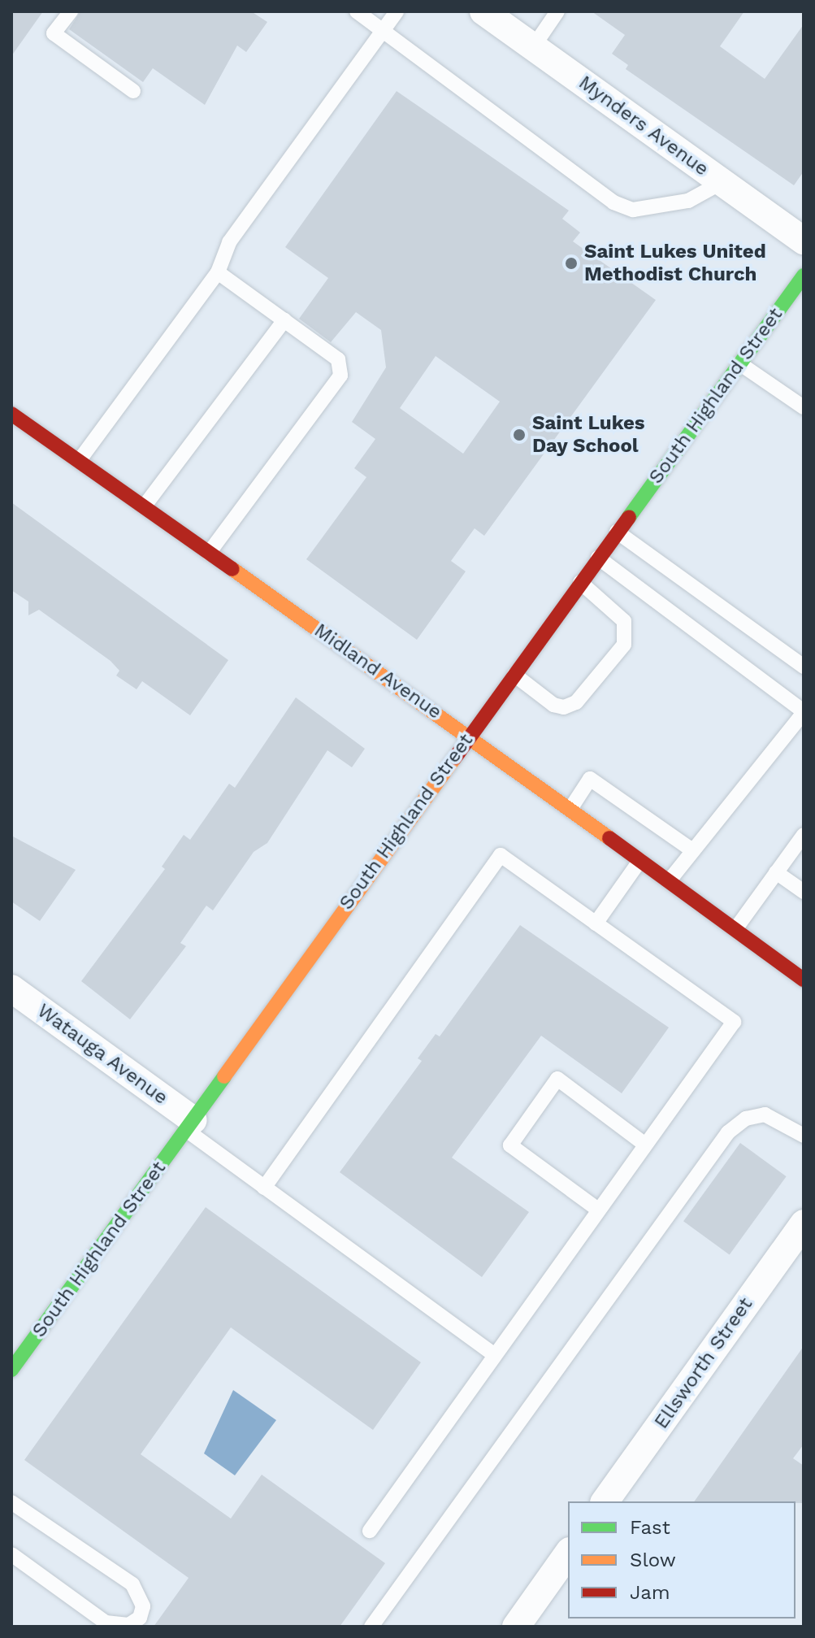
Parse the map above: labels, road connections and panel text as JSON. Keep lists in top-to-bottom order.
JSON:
{
  "streets": {
    "main road": ["South Highland Street", "Midland Avenue"],
    "street": ["Mynders Avenue", "Watauga Avenue", "Ellsworth Street"]
  },
  "crossings": [
    ["South Highland Street", "Midland Avenue"],
    ["South Highland Street", "Watauga Avenue"]
  ],
  "places": ["Saint Lukes United Methodist Church", "Saint Lukes Day School"],
  "legend": ["Fast", "Slow", "Jam"]
}
